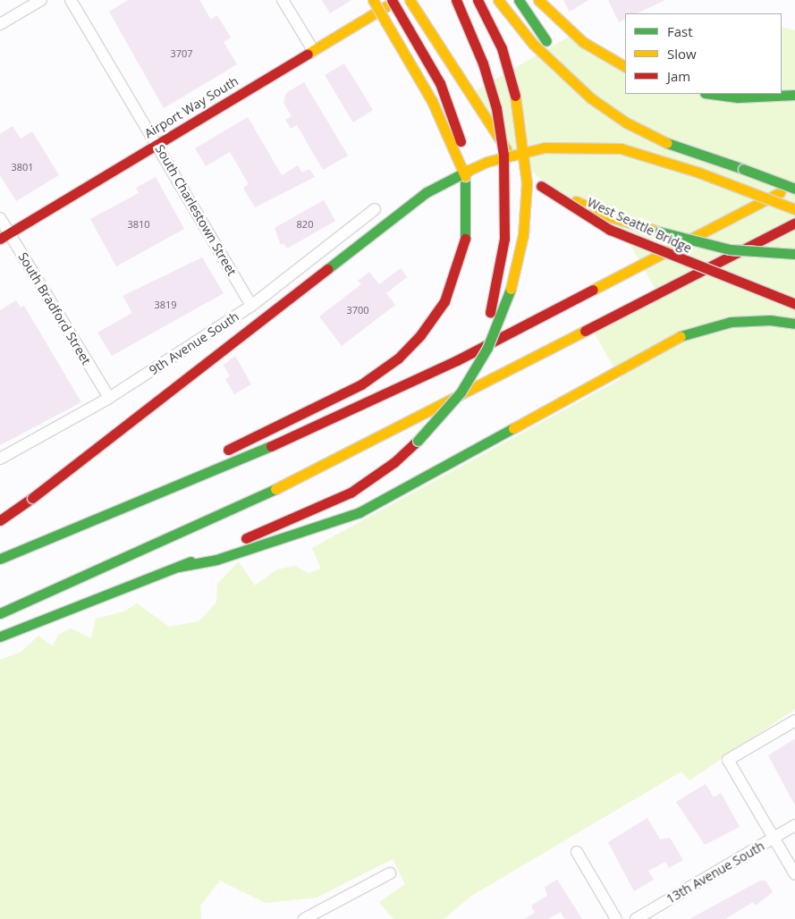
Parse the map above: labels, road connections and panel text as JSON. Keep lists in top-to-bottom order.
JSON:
{
  "streets": {
    "main road": ["Airport Way South", "West Seattle Bridge"],
    "street": [
      "South Charlestown Street",
      "South Bradford Street",
      "9th Avenue South",
      "13th Avenue South"
    ]
  },
  "crossings": [
    ["Airport Way South", "South Charlestown Street"],
    ["Airport Way South", "South Bradford Street"],
    ["South Charlestown Street", "9th Avenue South"],
    ["South Bradford Street", "9th Avenue South"]
  ],
  "house_numbers": [
    "3707",
    "3801",
    "3810",
    "820",
    "3819",
    "3700"
  ],
  "legend": ["Fast", "Slow", "Jam"]
}
